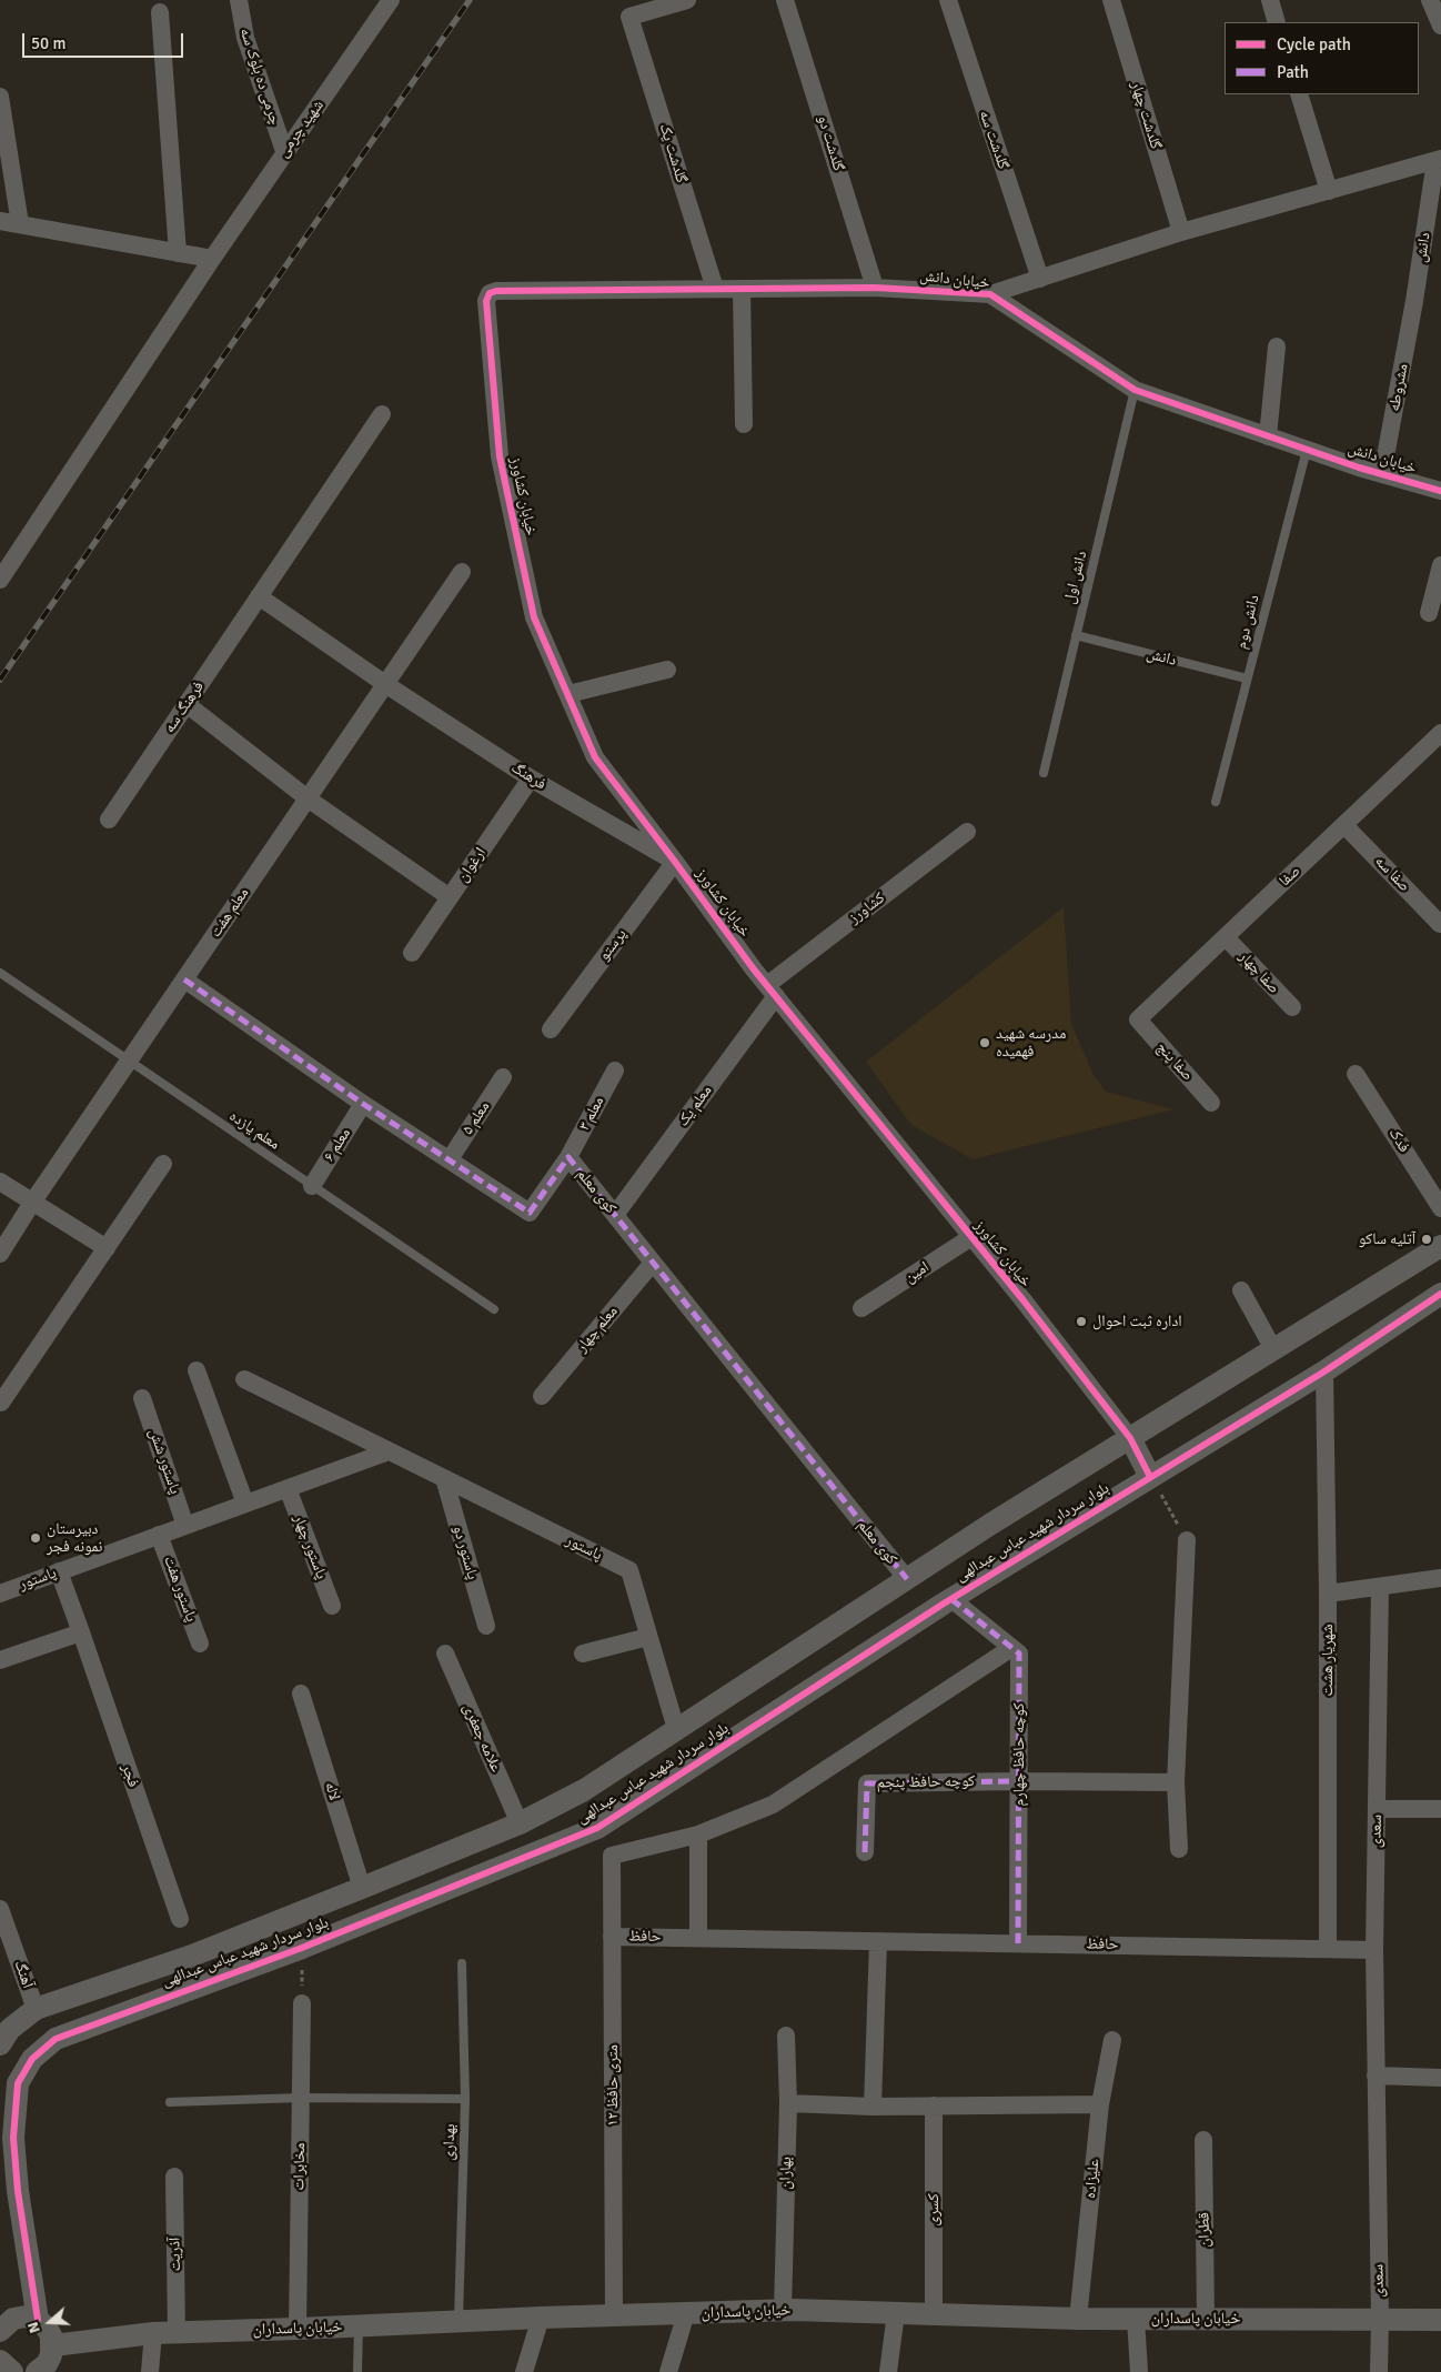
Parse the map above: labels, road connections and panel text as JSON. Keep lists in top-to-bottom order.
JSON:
{
  "streets": {
    "street": [
      "چرمی ده بلوک سه",
      "گلدشت چهار",
      "شهید چرمی",
      "گلدشت سه",
      "گلدشت دو",
      "گلدشت یک",
      "دانش",
      "خیابان دانش",
      "مشروطه",
      "خیابان کشاورز",
      "فرهنگ سه",
      "فرهنگ",
      "ارغوان",
      "صفا سه",
      "صفا",
      "کشاورز",
      "معلم هفت",
      "پرستو",
      "صفا چهار",
      "صفا پنج",
      "معلم یک",
      "معلم ۳",
      "معلم ۵",
      "فدک",
      "معلم ۶",
      "کوی معلم",
      "امین",
      "معلم چهار",
      "پاستور شش",
      "بلوار سردار شهید عباس عبدالهی",
      "پاستور چهار",
      "پاستور",
      "پاستور دو",
      "پاستور هفت",
      "شهریار هشت",
      "علامه جعفری",
      "کوچه حافظ چهارم",
      "فجر",
      "کوچه حافظ پنجم",
      "لاله",
      "سعدی",
      "حافظ",
      "آهنگ",
      "۱۲ متری حافظ",
      "مخابرات",
      "بهاران",
      "علیزاده",
      "کسری",
      "قطران",
      "آذریت",
      "خیابان پاسداران"
    ],
    "lane": [
      "دانش اول",
      "دانش دوم",
      "معلم یازده",
      "بهداری"
    ]
  },
  "crossings": [
    ["چرمی ده بلوک سه", "شهید چرمی"],
    ["گلدشت دو", "خیابان دانش"],
    ["گلدشت یک", "خیابان دانش"],
    ["دانش", "مشروطه"],
    ["دانش", "دانش اول"],
    ["دانش", "دانش دوم"],
    ["خیابان دانش", "مشروطه"],
    ["خیابان دانش", "خیابان کشاورز"],
    ["خیابان دانش", "دانش اول"],
    ["خیابان دانش", "دانش دوم"],
    ["خیابان کشاورز", "فرهنگ"],
    ["خیابان کشاورز", "کشاورز"],
    ["خیابان کشاورز", "پرستو"],
    ["خیابان کشاورز", "معلم یک"],
    ["خیابان کشاورز", "امین"],
    ["خیابان کشاورز", "بلوار سردار شهید عباس عبدالهی"],
    ["فرهنگ", "ارغوان"],
    ["فرهنگ", "معلم هفت"],
    ["فرهنگ", "پرستو"],
    ["صفا سه", "صفا"],
    ["صفا", "صفا چهار"],
    ["صفا", "صفا پنج"],
    ["کشاورز", "معلم یک"],
    ["معلم هفت", "معلم یازده"],
    ["معلم هفت", "کوی معلم"],
    ["معلم یک", "کوی معلم"],
    ["معلم ۳", "کوی معلم"],
    ["معلم ۵", "کوی معلم"],
    ["معلم یازده", "معلم ۶"],
    ["معلم ۶", "کوی معلم"],
    ["کوی معلم", "معلم چهار"],
    ["کوی معلم", "بلوار سردار شهید عباس عبدالهی"],
    ["پاستور شش", "پاستور"],
    ["بلوار سردار شهید عباس عبدالهی", "پاستور"],
    ["بلوار سردار شهید عباس عبدالهی", "شهریار هشت"],
    ["بلوار سردار شهید عباس عبدالهی", "علامه جعفری"],
    ["بلوار سردار شهید عباس عبدالهی", "لاله"],
    ["بلوار سردار شهید عباس عبدالهی", "آهنگ"],
    ["پاستور چهار", "پاستور"],
    ["پاستور", "پاستور دو"],
    ["پاستور", "پاستور هفت"],
    ["پاستور", "فجر"],
    ["شهریار هشت", "حافظ"],
    ["کوچه حافظ چهارم", "کوچه حافظ پنجم"],
    ["کوچه حافظ چهارم", "حافظ"],
    ["سعدی", "حافظ"],
    ["سعدی", "خیابان پاسداران"],
    ["حافظ", "۱۲ متری حافظ"],
    ["۱۲ متری حافظ", "خیابان پاسداران"],
    ["بهداری", "خیابان پاسداران"],
    ["مخابرات", "خیابان پاسداران"],
    ["بهاران", "خیابان پاسداران"],
    ["علیزاده", "خیابان پاسداران"],
    ["کسری", "خیابان پاسداران"],
    ["قطران", "خیابان پاسداران"],
    ["آذریت", "خیابان پاسداران"]
  ],
  "places": [
    "مدرسه شهید فهمیده",
    "آتلیه ساکو",
    "اداره ثبت احوال",
    "دبیرستان نمونه فجر"
  ],
  "legend": ["Cycle path", "Path"],
  "scale_bar": "50 m",
  "north": "left"
}
